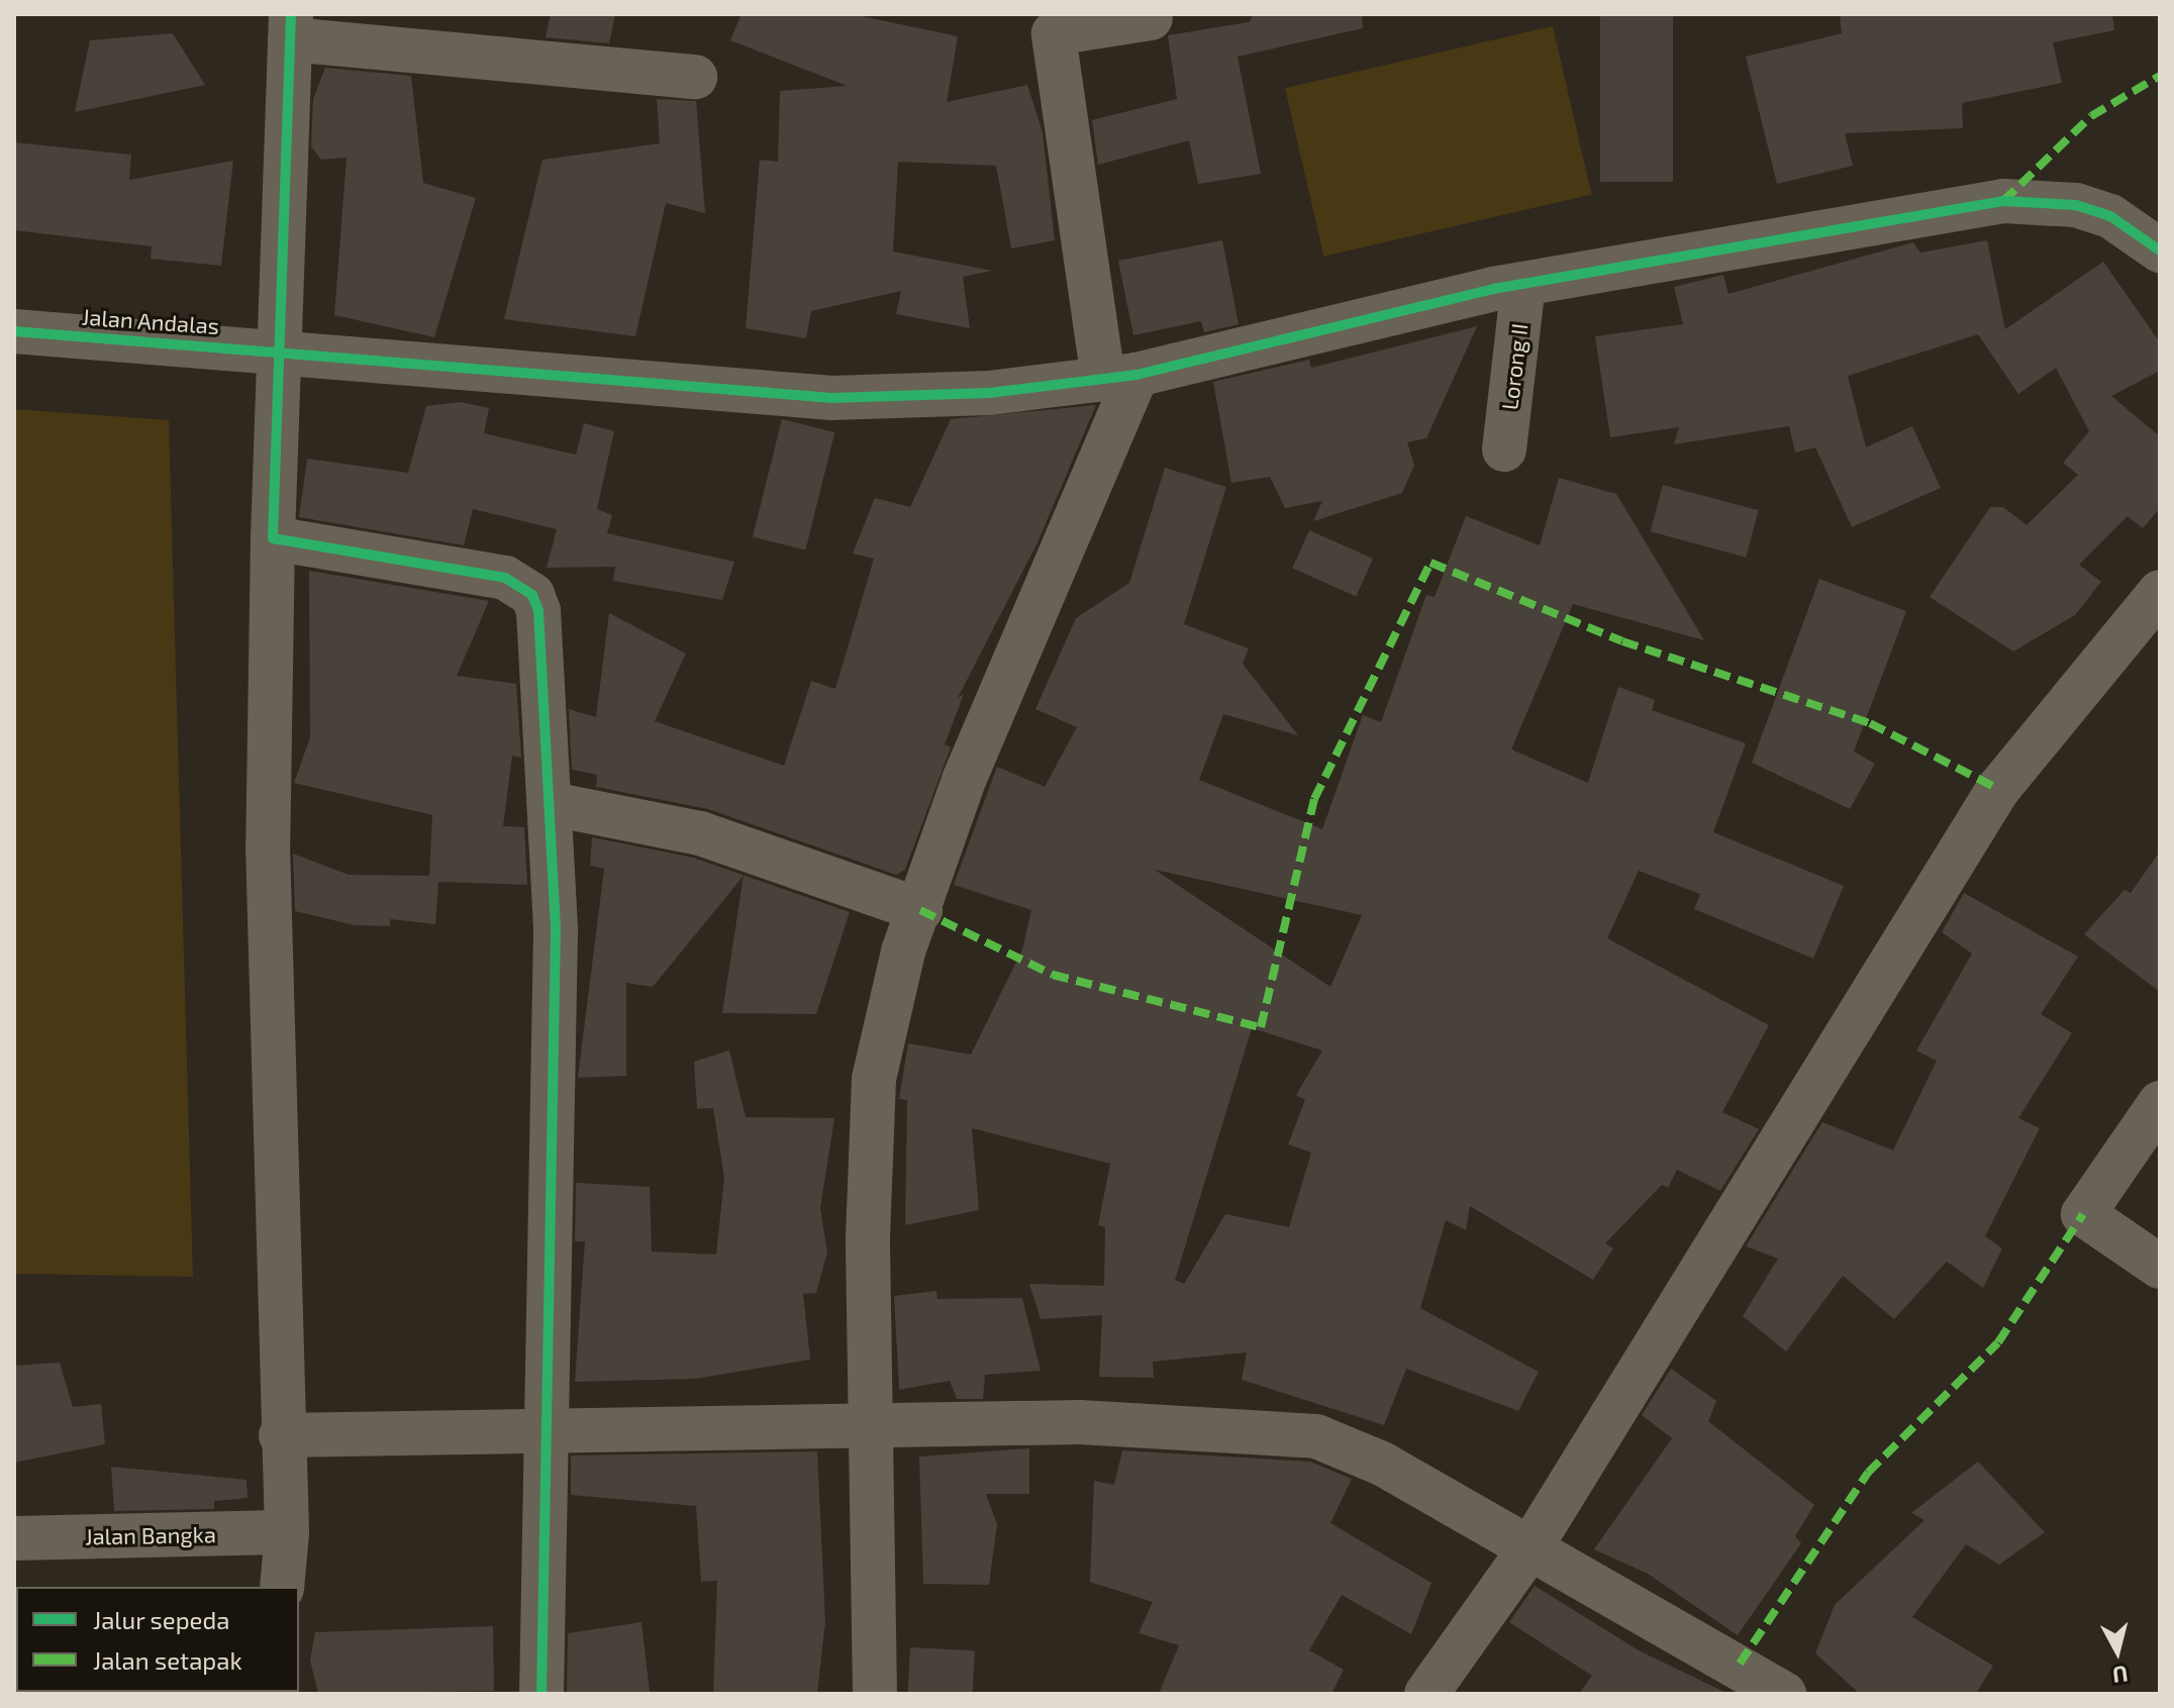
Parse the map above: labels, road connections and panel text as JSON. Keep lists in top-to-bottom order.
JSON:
{
  "streets": {
    "street": ["Jalan Andalas", "Lorong II", "Jalan Bangka"]
  },
  "crossings": [
    ["Jalan Andalas", "Lorong II"]
  ],
  "legend": ["Jalur sepeda", "Jalan setapak"],
  "north": "bottom"
}
